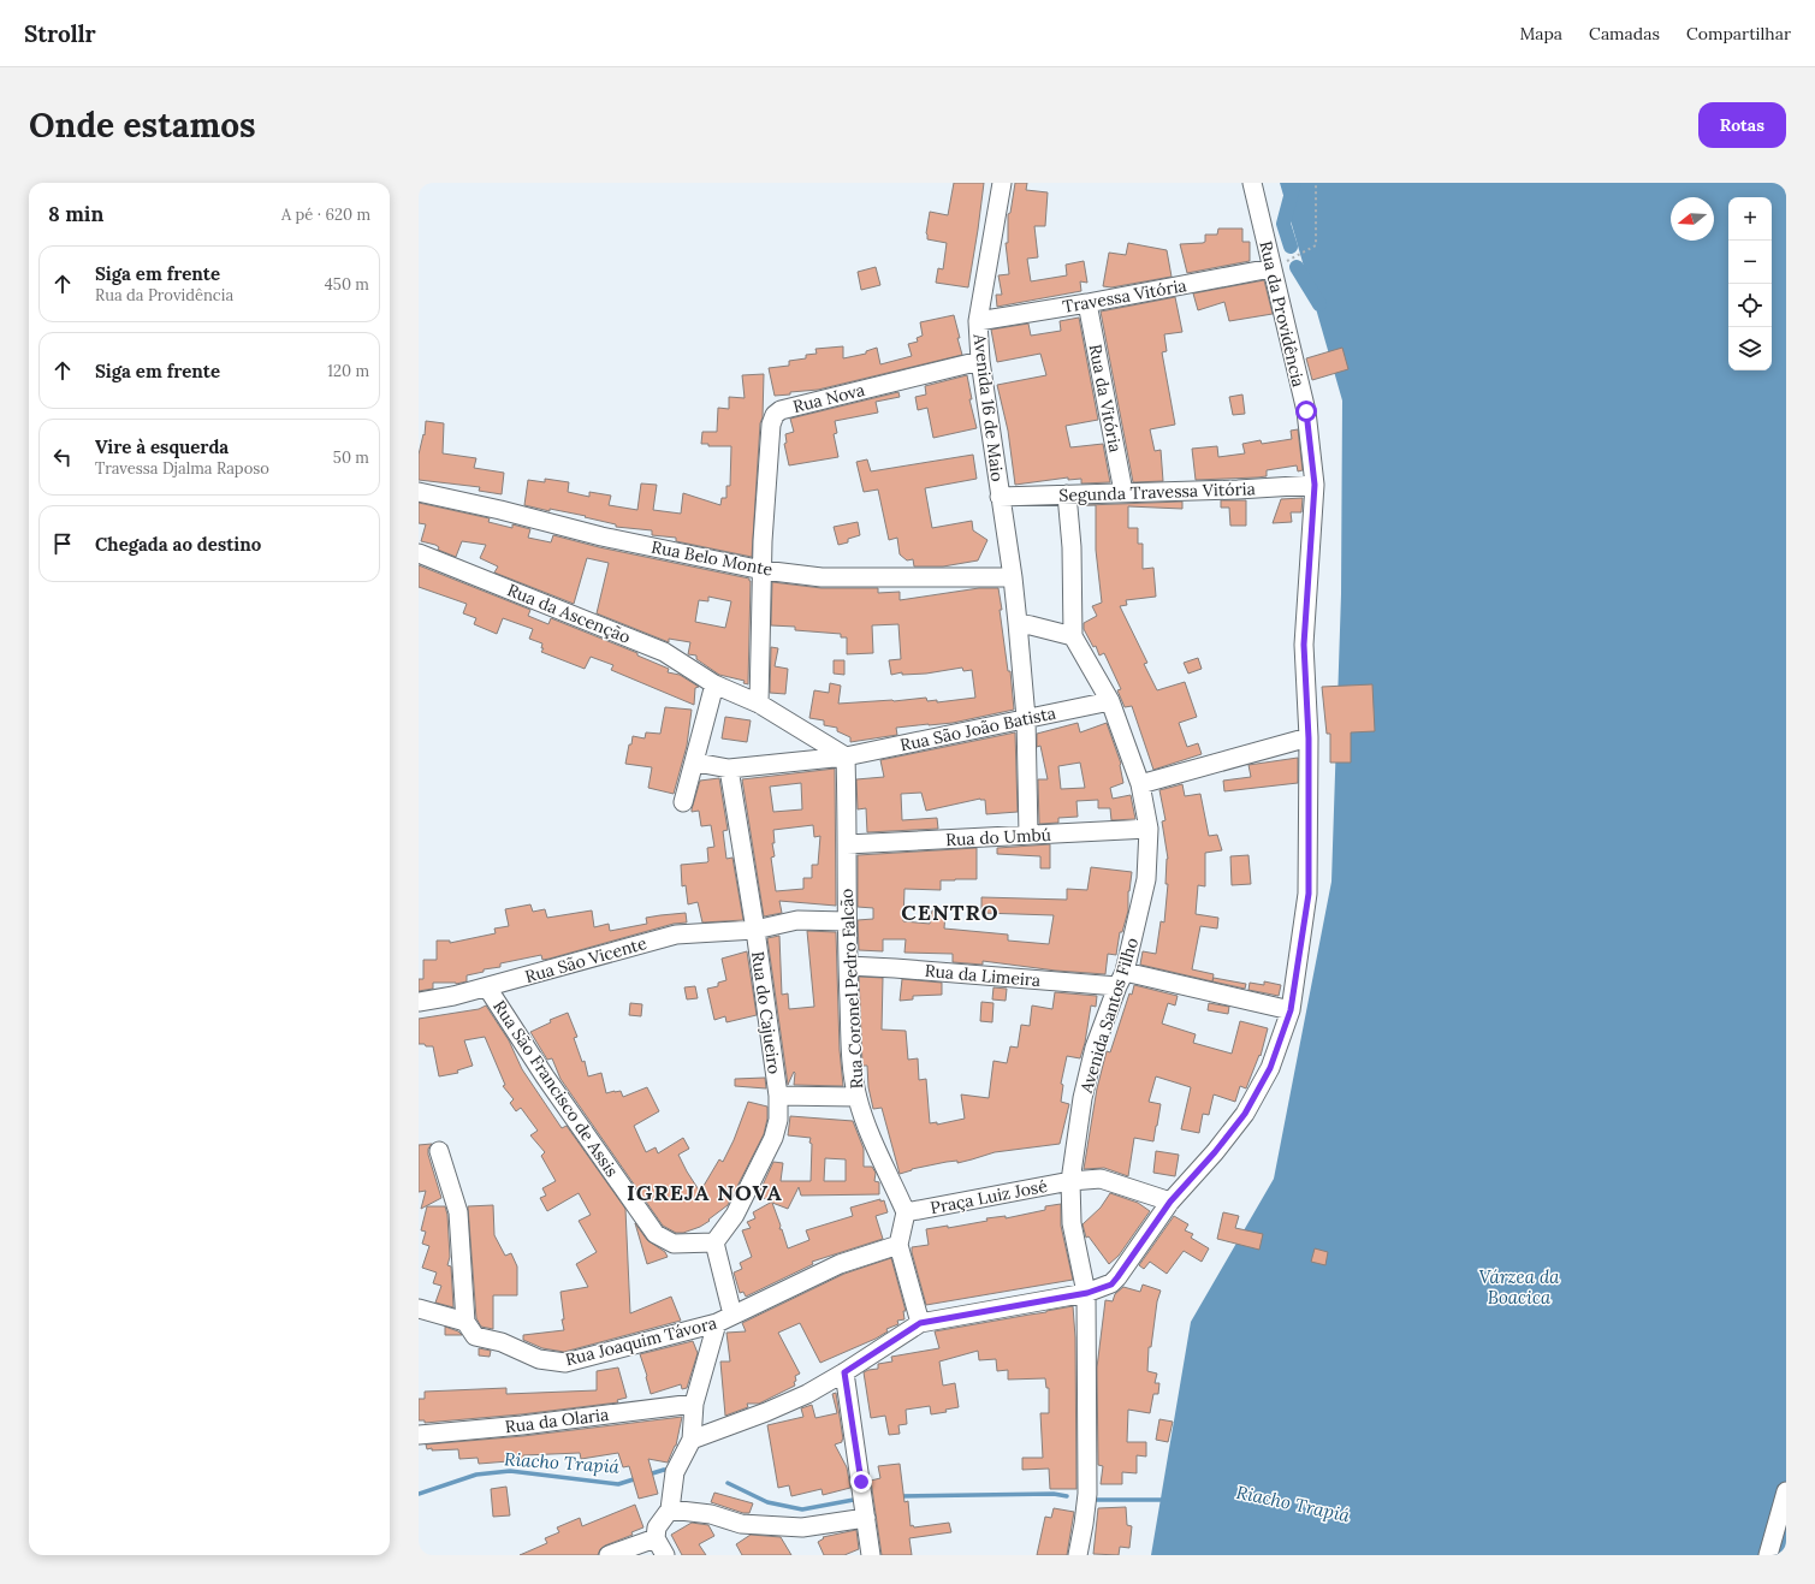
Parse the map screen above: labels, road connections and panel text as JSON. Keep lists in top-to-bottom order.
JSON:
{
  "streets": {
    "street": [
      "Travessa Vitória",
      "Rua da Providência",
      "Rua Nova",
      "Rua da Vitória",
      "Avenida 16 de Maio",
      "Segunda Travessa Vitória",
      "Rua Belo Monte",
      "Rua da Ascenção",
      "Rua São João Batista",
      "Rua do Umbú",
      "Rua São Vicente",
      "Rua da Limeira",
      "Rua Coronel Pedro Falcão",
      "Rua do Cajueiro",
      "Avenida Santos Filho",
      "Rua São Francisco de Assis",
      "Praça Luiz José",
      "Rua Joaquim Távora",
      "Rua da Olaria"
    ]
  },
  "crossings": [
    ["Travessa Vitória", "Rua da Providência"],
    ["Travessa Vitória", "Rua da Vitória"],
    ["Travessa Vitória", "Avenida 16 de Maio"],
    ["Rua da Providência", "Segunda Travessa Vitória"],
    ["Rua da Providência", "Rua da Limeira"],
    ["Rua da Providência", "Avenida Santos Filho"],
    ["Rua da Providência", "Praça Luiz José"],
    ["Rua Nova", "Avenida 16 de Maio"],
    ["Rua Nova", "Rua Belo Monte"],
    ["Rua da Vitória", "Segunda Travessa Vitória"],
    ["Avenida 16 de Maio", "Segunda Travessa Vitória"],
    ["Avenida 16 de Maio", "Rua Belo Monte"],
    ["Avenida 16 de Maio", "Rua São João Batista"],
    ["Avenida 16 de Maio", "Rua do Umbú"],
    ["Rua da Ascenção", "Rua São João Batista"],
    ["Rua da Ascenção", "Rua Coronel Pedro Falcão"],
    ["Rua São João Batista", "Rua Coronel Pedro Falcão"],
    ["Rua São João Batista", "Rua do Cajueiro"],
    ["Rua São João Batista", "Avenida Santos Filho"],
    ["Rua do Umbú", "Rua Coronel Pedro Falcão"],
    ["Rua do Umbú", "Avenida Santos Filho"],
    ["Rua São Vicente", "Rua Coronel Pedro Falcão"],
    ["Rua São Vicente", "Rua do Cajueiro"],
    ["Rua São Vicente", "Rua São Francisco de Assis"],
    ["Rua da Limeira", "Rua Coronel Pedro Falcão"],
    ["Rua da Limeira", "Avenida Santos Filho"],
    ["Rua Coronel Pedro Falcão", "Praça Luiz José"],
    ["Rua do Cajueiro", "Rua São Francisco de Assis"],
    ["Avenida Santos Filho", "Praça Luiz José"]
  ],
  "districts": ["CENTRO", "IGREJA NOVA"],
  "water": ["Várzea da Boacica", "Riacho Trapiá"],
  "north": "left",
  "page": {
    "header": "Strollr",
    "nav": ["Mapa", "Camadas", "Compartilhar"],
    "buttons": "Rotas",
    "title": "Onde estamos",
    "heading": ["8 min", "A pé · 620 m"],
    "map_buttons": ["+", "−"],
    "list": [
      ["Siga em frente", "Rua da Providência", "450 m"],
      ["Siga em frente", "120 m"],
      ["Vire à esquerda", "Travessa Djalma Raposo", "50 m"],
      "Chegada ao destino"
    ]
  }
}
